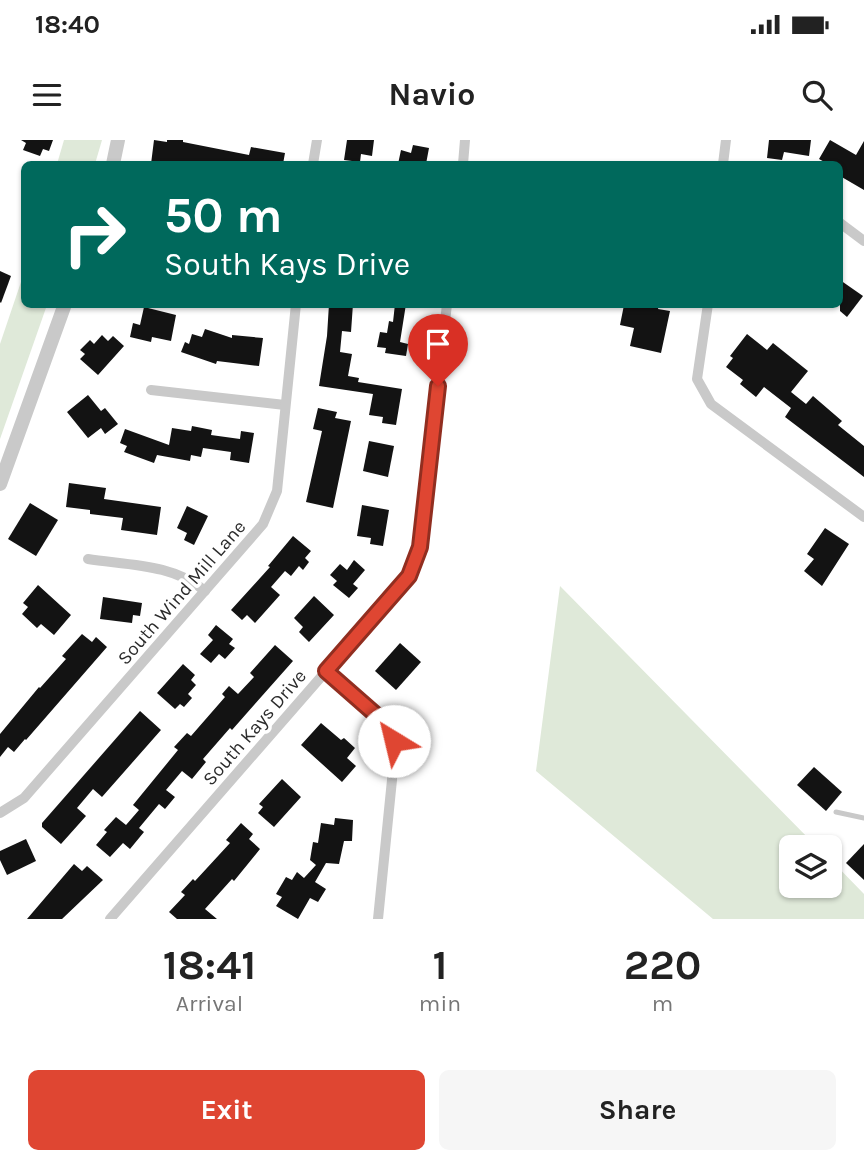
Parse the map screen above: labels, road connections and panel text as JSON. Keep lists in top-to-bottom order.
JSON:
{
  "streets": {
    "street": ["South Wind Mill Lane", "South Kays Drive"]
  },
  "page": {
    "status": "18:40",
    "header": "Navio",
    "turn": ["50 m", "South Kays Drive"],
    "eta": [
      "18:41",
      "Arrival",
      "1",
      "min",
      "220",
      "m"
    ],
    "buttons": ["Exit", "Share"]
  }
}
